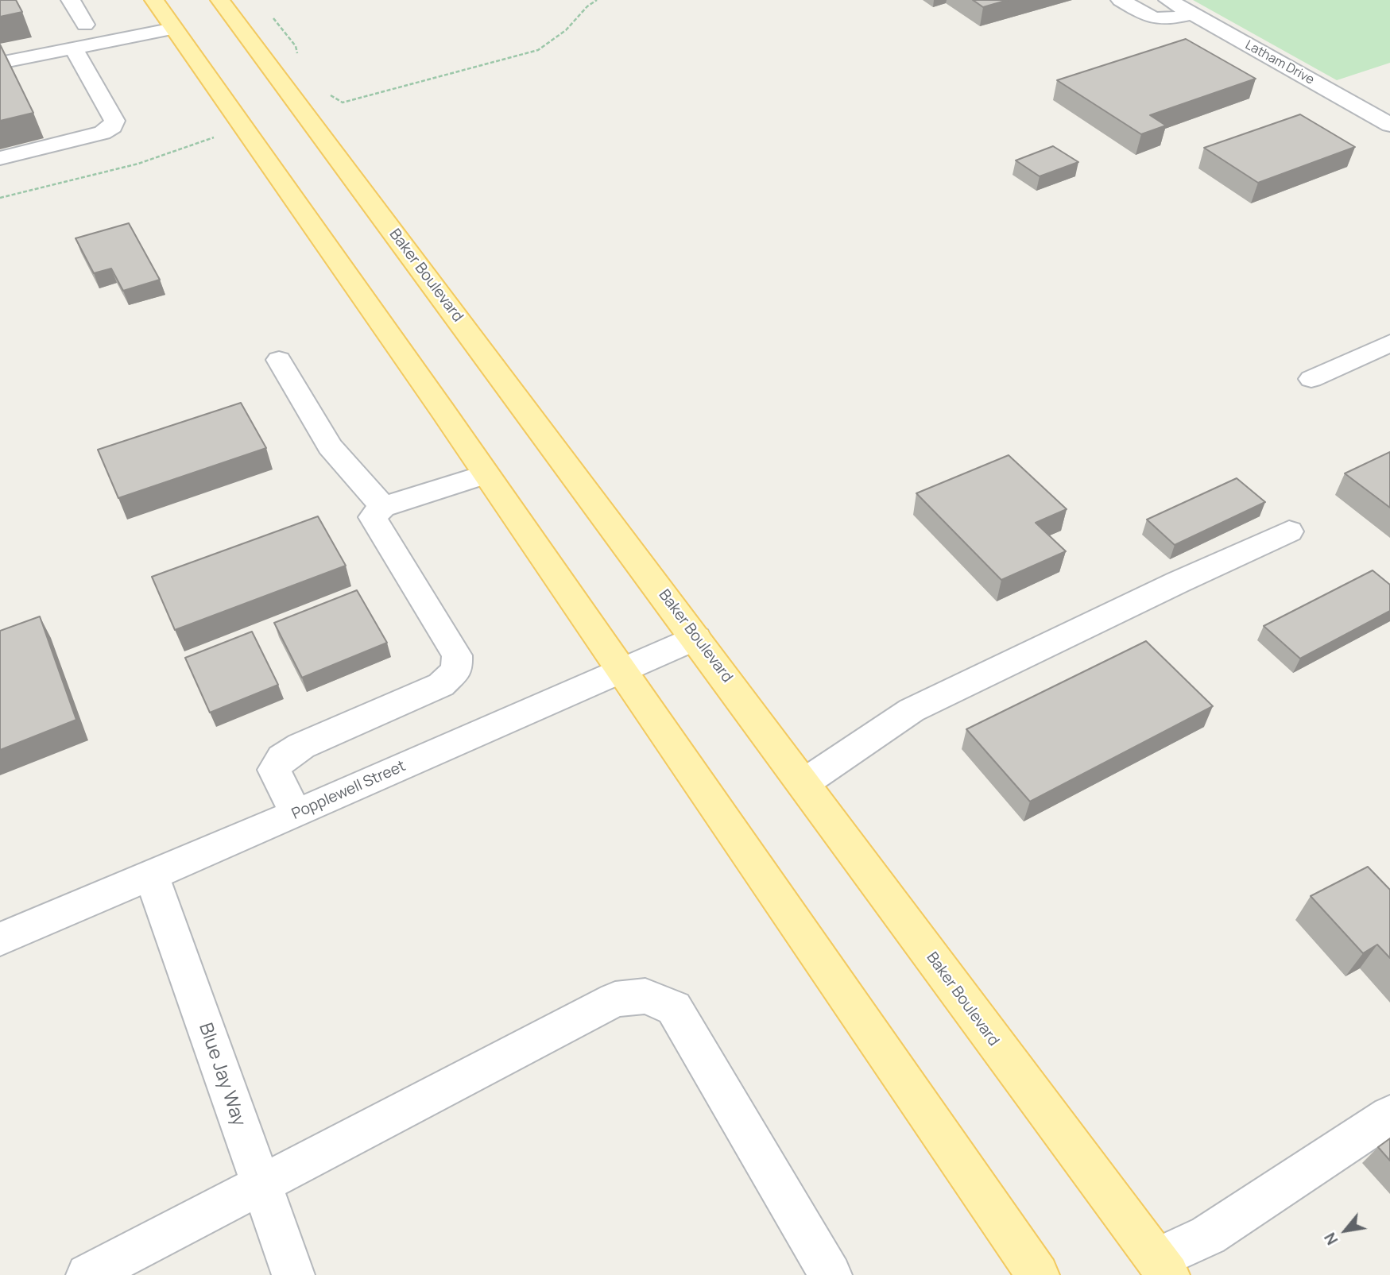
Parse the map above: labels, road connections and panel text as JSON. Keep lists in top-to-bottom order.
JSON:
{
  "streets": {
    "main road": ["Baker Boulevard"],
    "street": ["Latham Drive", "Popplewell Street", "Blue Jay Way"]
  },
  "crossings": [
    ["Baker Boulevard", "Popplewell Street"],
    ["Popplewell Street", "Blue Jay Way"]
  ],
  "north": "bottom left"
}
